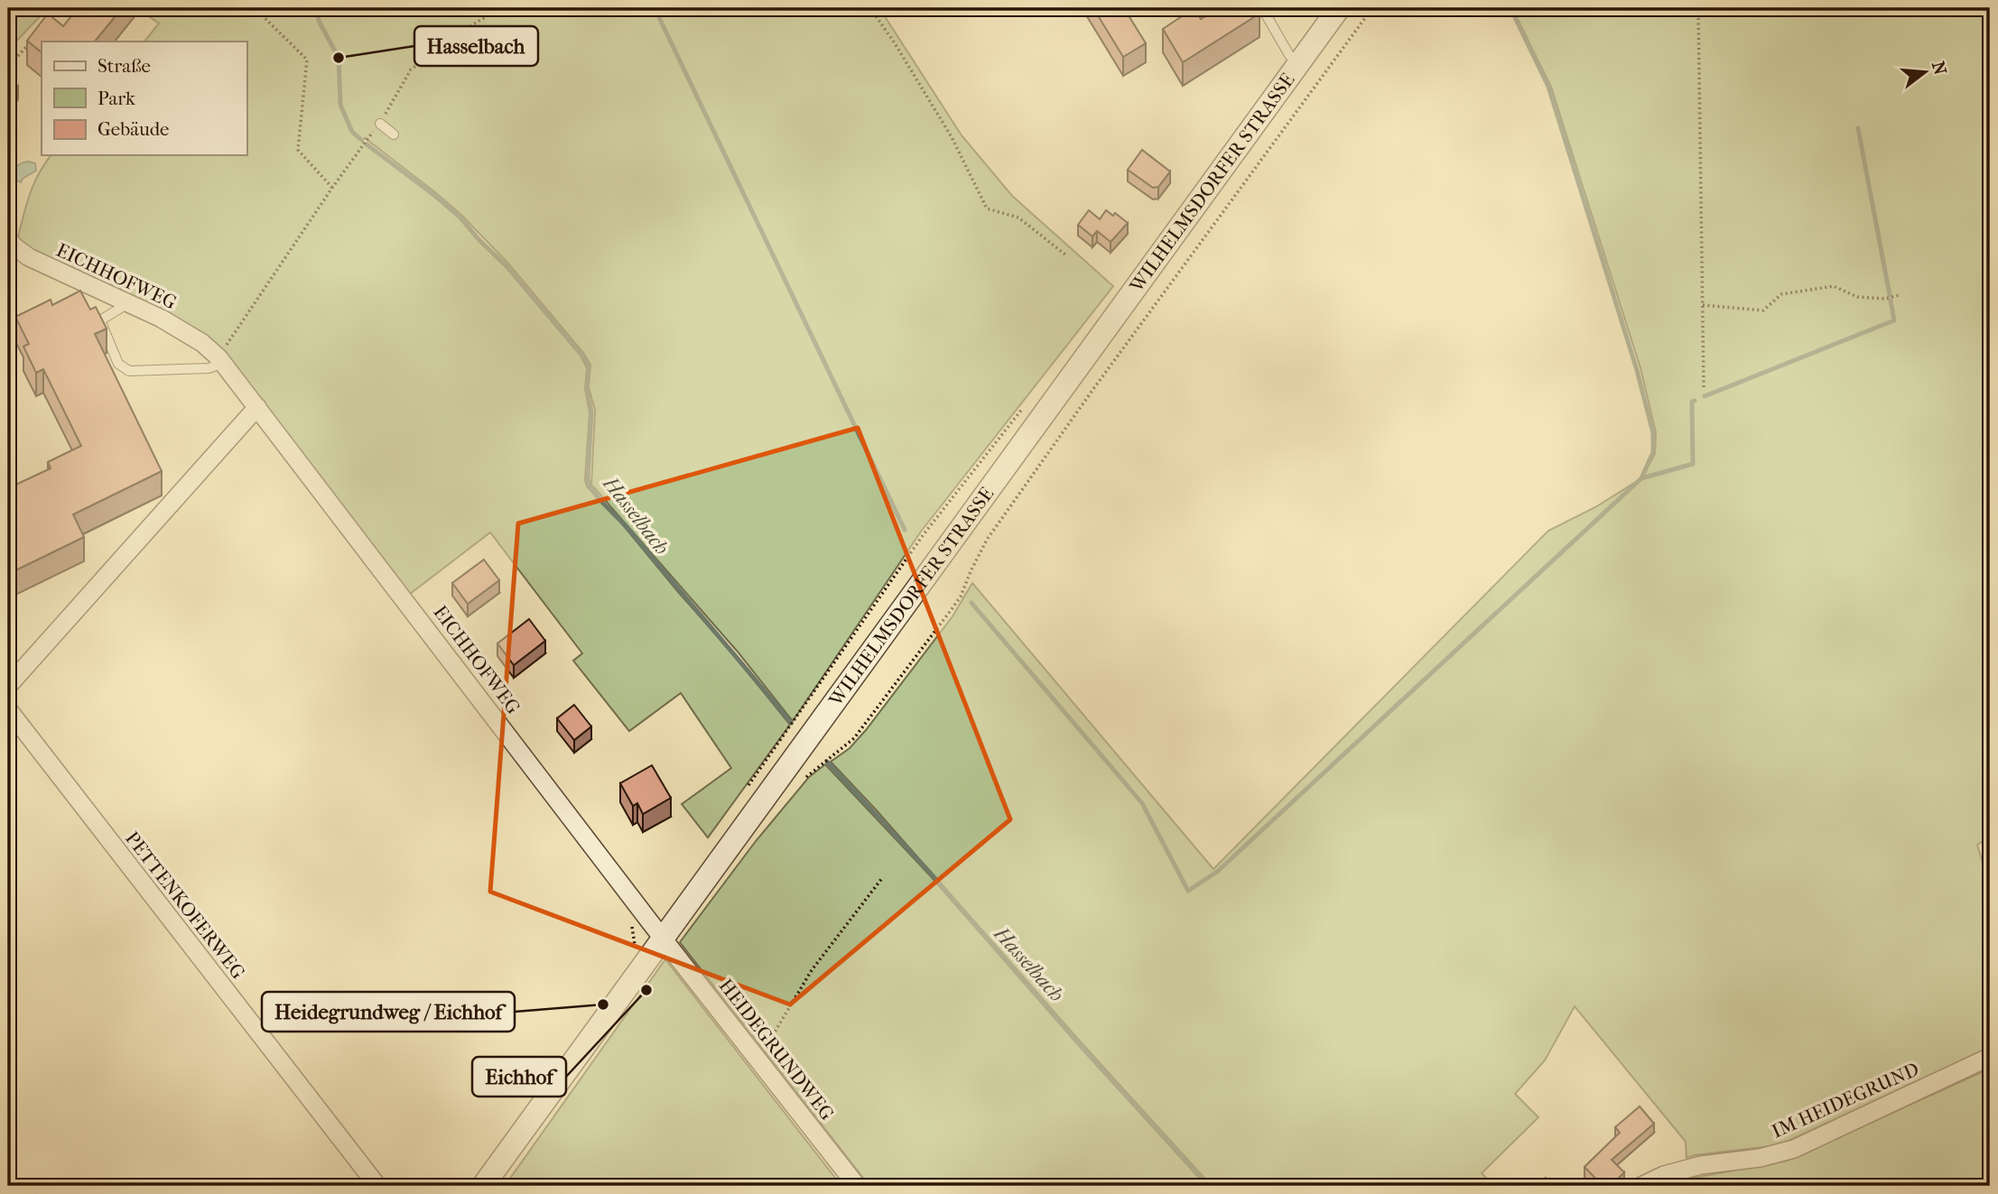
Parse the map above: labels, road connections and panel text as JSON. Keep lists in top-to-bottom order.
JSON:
{
  "streets": {
    "street": [
      "WILHELMSDORFER STRASSE",
      "EICHHOFWEG",
      "PETTENKOFERWEG",
      "HEIDEGRUNDWEG",
      "IM HEIDEGRUND"
    ]
  },
  "crossings": [
    ["WILHELMSDORFER STRASSE", "EICHHOFWEG"],
    ["WILHELMSDORFER STRASSE", "HEIDEGRUNDWEG"],
    ["EICHHOFWEG", "HEIDEGRUNDWEG"]
  ],
  "water": ["Hasselbach"],
  "places": ["Hasselbach", "Eichhof", "Heidegrundweg / Eichhof"],
  "legend": ["Straße", "Park", "Gebäude"],
  "north": "right"
}
